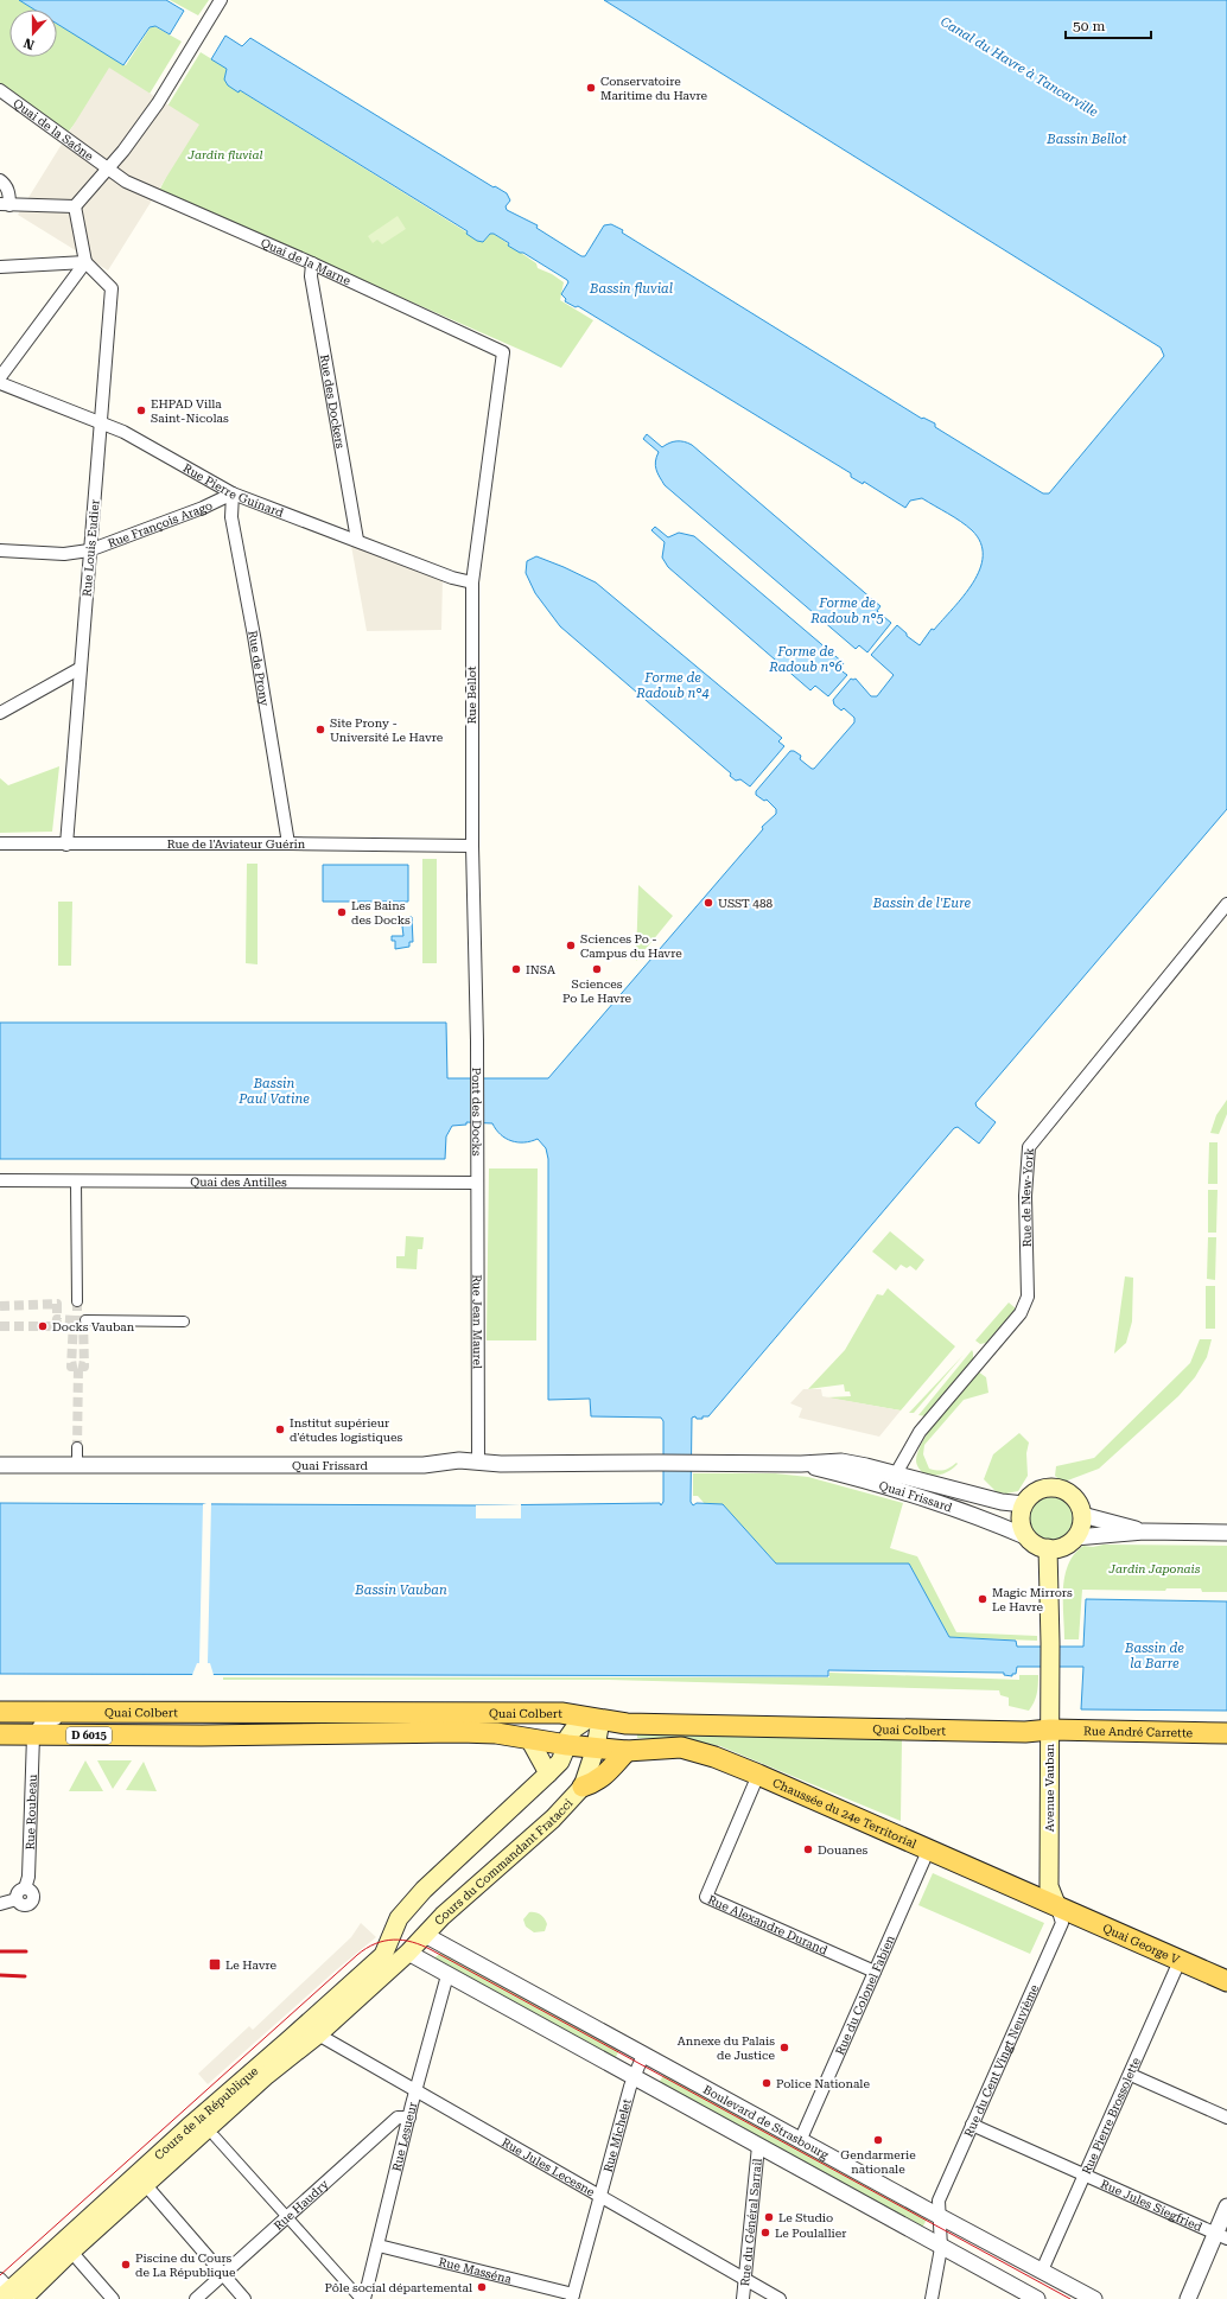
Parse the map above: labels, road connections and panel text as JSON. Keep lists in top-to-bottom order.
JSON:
{
  "streets": {
    "main road": [
      "Quai Colbert",
      "Rue André Carrette",
      "D 6015",
      "Avenue Vauban",
      "Chaussée du 24e Territorial",
      "Cours du Commandant Fratacci",
      "Quai George V",
      "Cours de la République"
    ],
    "street": [
      "Quai de la Saône",
      "Quai de la Marne",
      "Rue des Dockers",
      "Rue Pierre Guinard",
      "Rue François Arago",
      "Rue Louis Eudier",
      "Rue de Prony",
      "Rue Bellot",
      "Rue de l'Aviateur Guérin",
      "Pont des Docks",
      "Quai des Antilles",
      "Rue de New-York",
      "Rue Jean Maurel",
      "Quai Frissard",
      "Rue Roubeau",
      "Rue Alexandre Durand",
      "Rue du Colonel Fabien",
      "Rue du Cent Vingt Neuvième",
      "Rue Pierre Brossolette",
      "Boulevard de Strasbourg",
      "Rue Michelet",
      "Rue Lesueur",
      "Rue Jules Lecesne",
      "Rue Haudry",
      "Rue Jules Siegfried",
      "Rue du Général Sarrail",
      "Rue Masséna"
    ]
  },
  "crossings": [
    ["Quai de la Saône", "Quai de la Marne"],
    ["Quai de la Marne", "Rue des Dockers"],
    ["Quai de la Marne", "Rue Bellot"],
    ["Rue des Dockers", "Rue Pierre Guinard"],
    ["Rue Pierre Guinard", "Rue François Arago"],
    ["Rue Pierre Guinard", "Rue Louis Eudier"],
    ["Rue Pierre Guinard", "Rue de Prony"],
    ["Rue Pierre Guinard", "Rue Bellot"],
    ["Rue François Arago", "Rue Louis Eudier"],
    ["Rue François Arago", "Rue de Prony"],
    ["Rue Louis Eudier", "Rue de l'Aviateur Guérin"],
    ["Rue de Prony", "Rue de l'Aviateur Guérin"],
    ["Rue Bellot", "Rue de l'Aviateur Guérin"],
    ["Rue Bellot", "Pont des Docks"],
    ["Pont des Docks", "Quai des Antilles"],
    ["Pont des Docks", "Rue Jean Maurel"],
    ["Quai des Antilles", "Rue Jean Maurel"],
    ["Rue de New-York", "Quai Frissard"],
    ["Rue Jean Maurel", "Quai Frissard"],
    ["Quai Frissard", "Avenue Vauban"],
    ["Quai Colbert", "Rue André Carrette"],
    ["Quai Colbert", "Avenue Vauban"],
    ["Quai Colbert", "Rue Roubeau"],
    ["Quai Colbert", "Chaussée du 24e Territorial"],
    ["Rue André Carrette", "Avenue Vauban"],
    ["Avenue Vauban", "Chaussée du 24e Territorial"],
    ["Avenue Vauban", "Quai George V"],
    ["Avenue Vauban", "Rue du Cent Vingt Neuvième"],
    ["Chaussée du 24e Territorial", "Rue Alexandre Durand"],
    ["Chaussée du 24e Territorial", "Quai George V"],
    ["Chaussée du 24e Territorial", "Rue du Colonel Fabien"],
    ["Chaussée du 24e Territorial", "Rue du Cent Vingt Neuvième"],
    ["Cours du Commandant Fratacci", "Cours de la République"],
    ["Cours du Commandant Fratacci", "Boulevard de Strasbourg"],
    ["Rue Alexandre Durand", "Rue du Colonel Fabien"],
    ["Quai George V", "Rue du Cent Vingt Neuvième"],
    ["Quai George V", "Rue Pierre Brossolette"],
    ["Rue du Colonel Fabien", "Boulevard de Strasbourg"],
    ["Rue du Cent Vingt Neuvième", "Boulevard de Strasbourg"],
    ["Rue du Cent Vingt Neuvième", "Rue Jules Siegfried"],
    ["Cours de la République", "Boulevard de Strasbourg"],
    ["Cours de la République", "Rue Jules Lecesne"],
    ["Rue Pierre Brossolette", "Boulevard de Strasbourg"],
    ["Rue Pierre Brossolette", "Rue Jules Siegfried"],
    ["Boulevard de Strasbourg", "Rue Michelet"],
    ["Boulevard de Strasbourg", "Rue Lesueur"],
    ["Boulevard de Strasbourg", "Rue du Général Sarrail"],
    ["Rue Michelet", "Rue Jules Lecesne"],
    ["Rue Michelet", "Rue Masséna"],
    ["Rue Lesueur", "Rue Jules Lecesne"],
    ["Rue Lesueur", "Rue Haudry"],
    ["Rue Lesueur", "Rue Masséna"],
    ["Rue Jules Lecesne", "Rue du Général Sarrail"]
  ],
  "water": [
    "Canal du Havre à Tancarville",
    "Bassin Bellot",
    "Bassin fluvial",
    "Forme de Radoub n°5",
    "Forme de Radoub n°6",
    "Forme de Radoub n°4",
    "Bassin de l'Eure",
    "Bassin Paul Vatine",
    "Bassin Vauban",
    "Bassin de la Barre"
  ],
  "parks": ["Jardin fluvial", "Jardin Japonais"],
  "places": {
    "other": [
      "Conservatoire Maritime du Havre",
      "EHPAD Villa Saint-Nicolas",
      "Site Prony - Université Le Havre",
      "USST 488",
      "Les Bains des Docks",
      "Sciences Po - Campus du Havre",
      "INSA",
      "Sciences Po Le Havre",
      "Docks Vauban",
      "Institut supérieur d'études logistiques",
      "Magic Mirrors Le Havre",
      "Douanes",
      "Annexe du Palais de Justice",
      "Police Nationale",
      "Gendarmerie nationale",
      "Le Studio",
      "Le Poulallier",
      "Piscine du Cours de La République",
      "Pôle social départemental"
    ],
    "transit": ["Le Havre"]
  },
  "scale_bar": "50 m",
  "north": "bottom"
}
